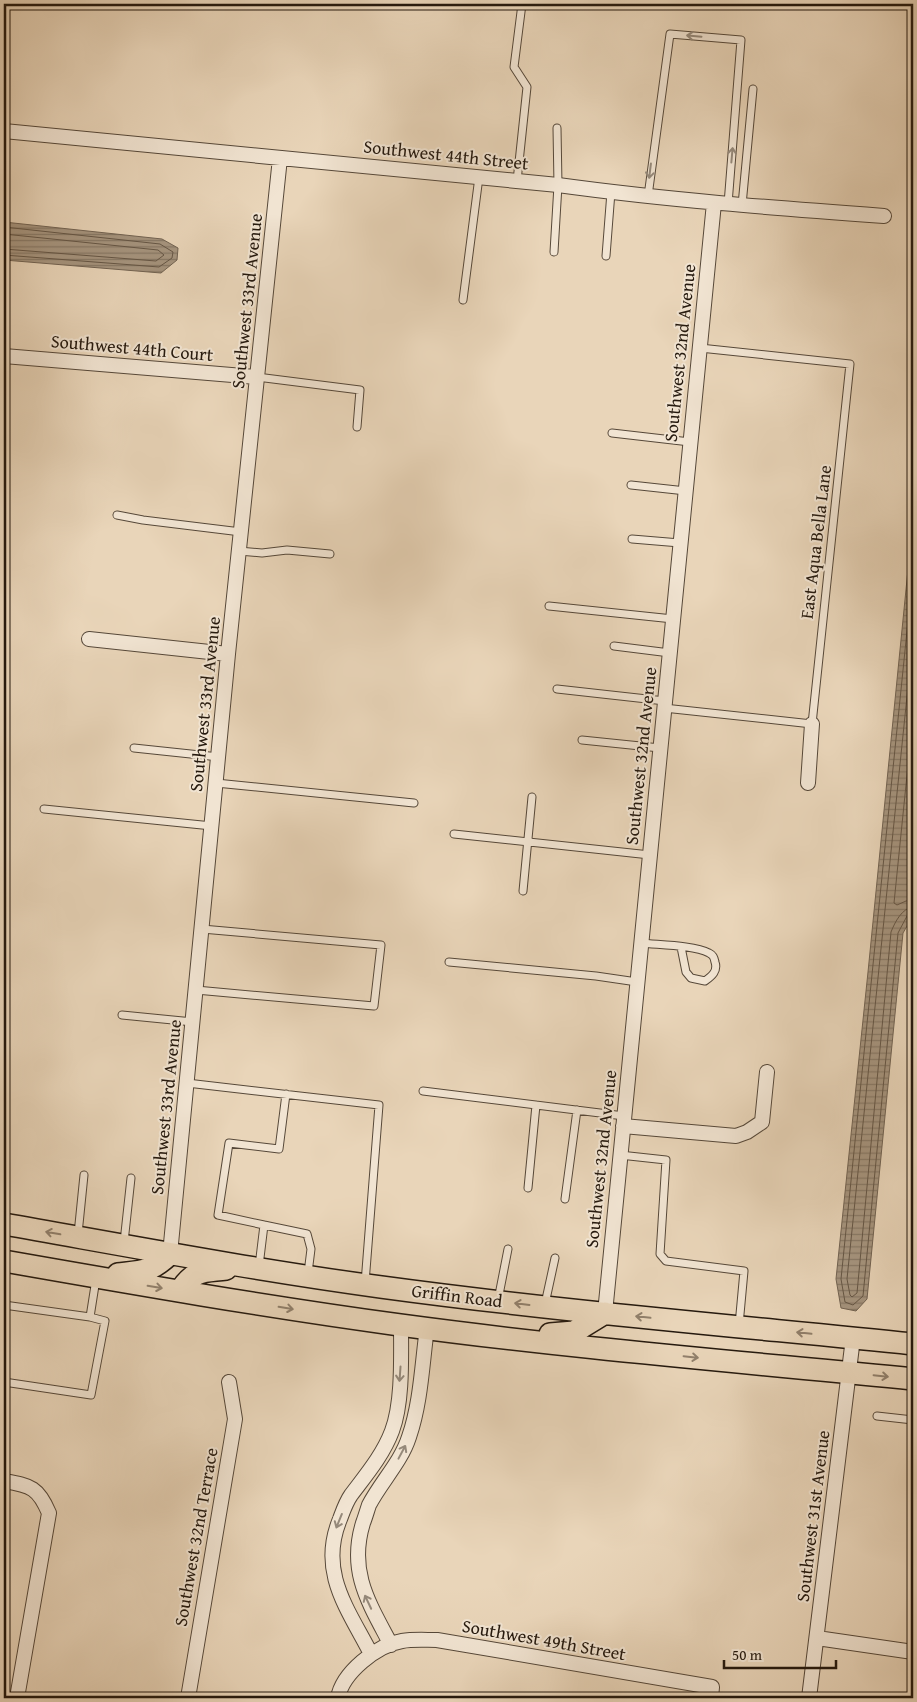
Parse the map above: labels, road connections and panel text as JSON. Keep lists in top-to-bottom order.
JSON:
{
  "streets": {
    "main road": ["Griffin Road"],
    "street": [
      "Southwest 44th Street",
      "Southwest 33rd Avenue",
      "Southwest 44th Court",
      "Southwest 32nd Avenue",
      "Southwest 31st Avenue",
      "Southwest 32nd Terrace",
      "Southwest 49th Street"
    ],
    "lane": ["East Aqua Bella Lane"]
  },
  "crossings": [
    ["Southwest 44th Street", "Southwest 33rd Avenue"],
    ["Southwest 44th Street", "Southwest 32nd Avenue"],
    ["Southwest 33rd Avenue", "Southwest 44th Court"],
    ["Southwest 33rd Avenue", "Griffin Road"],
    ["Southwest 32nd Avenue", "East Aqua Bella Lane"],
    ["Southwest 32nd Avenue", "Griffin Road"],
    ["Griffin Road", "Southwest 31st Avenue"]
  ],
  "scale_bar": "50 m"
}
